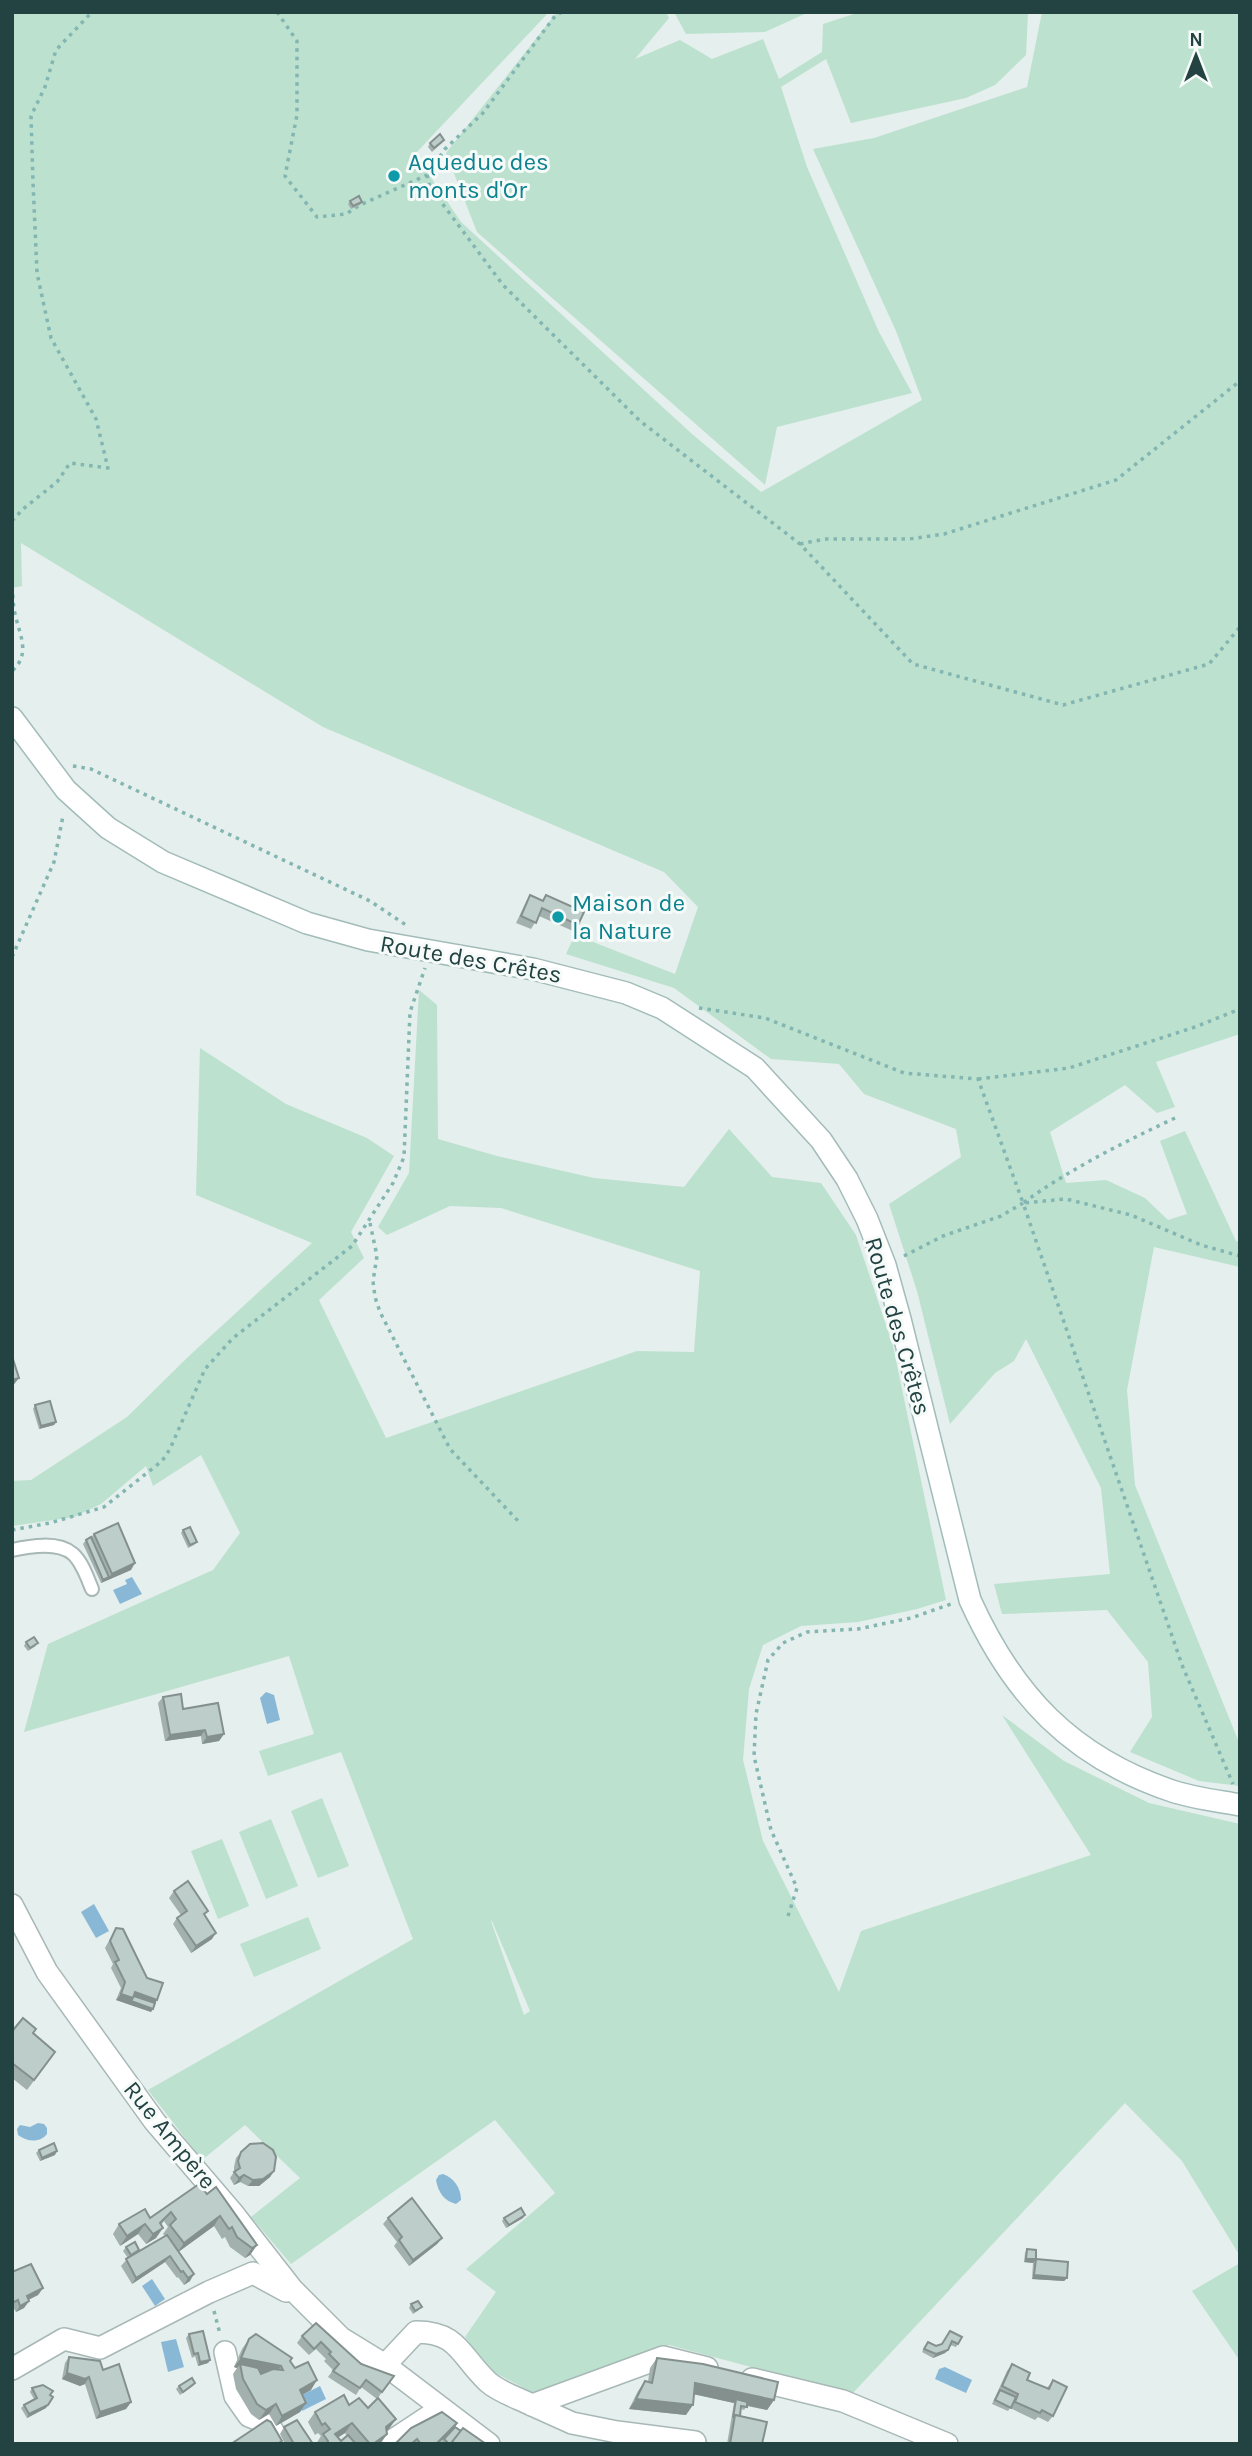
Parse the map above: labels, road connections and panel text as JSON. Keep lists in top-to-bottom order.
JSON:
{
  "streets": {
    "street": ["Route des Crêtes", "Rue Ampère"]
  },
  "places": ["Aqueduc des monts d'Or", "Maison de la Nature"],
  "north": "top"
}
